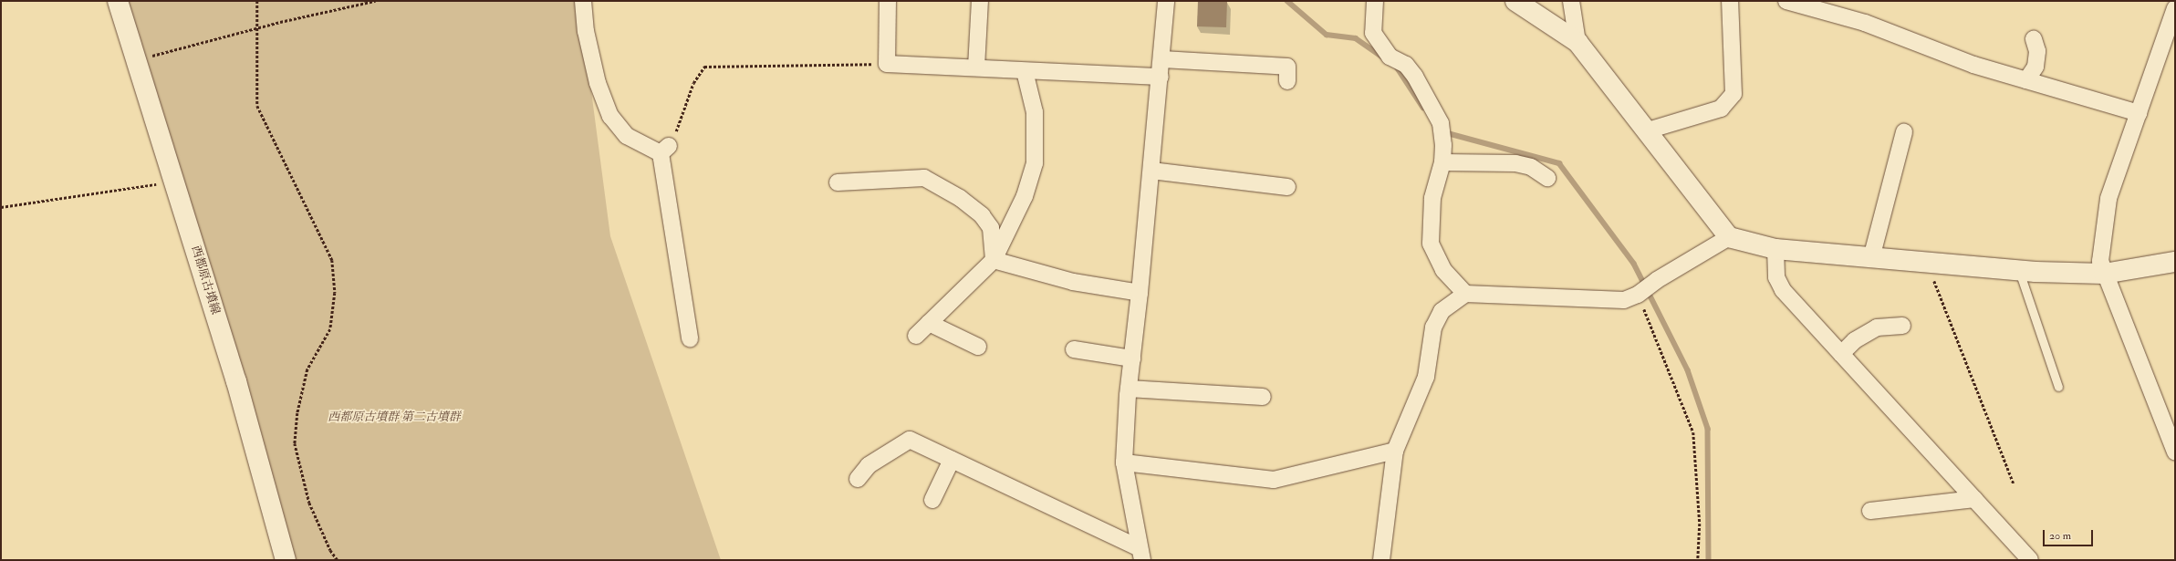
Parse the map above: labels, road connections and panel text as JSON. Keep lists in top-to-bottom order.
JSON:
{
  "streets": {
    "street": ["西都原古墳線"]
  },
  "parks": ["西都原古墳群 第二古墳群"],
  "scale_bar": "20 m"
}
